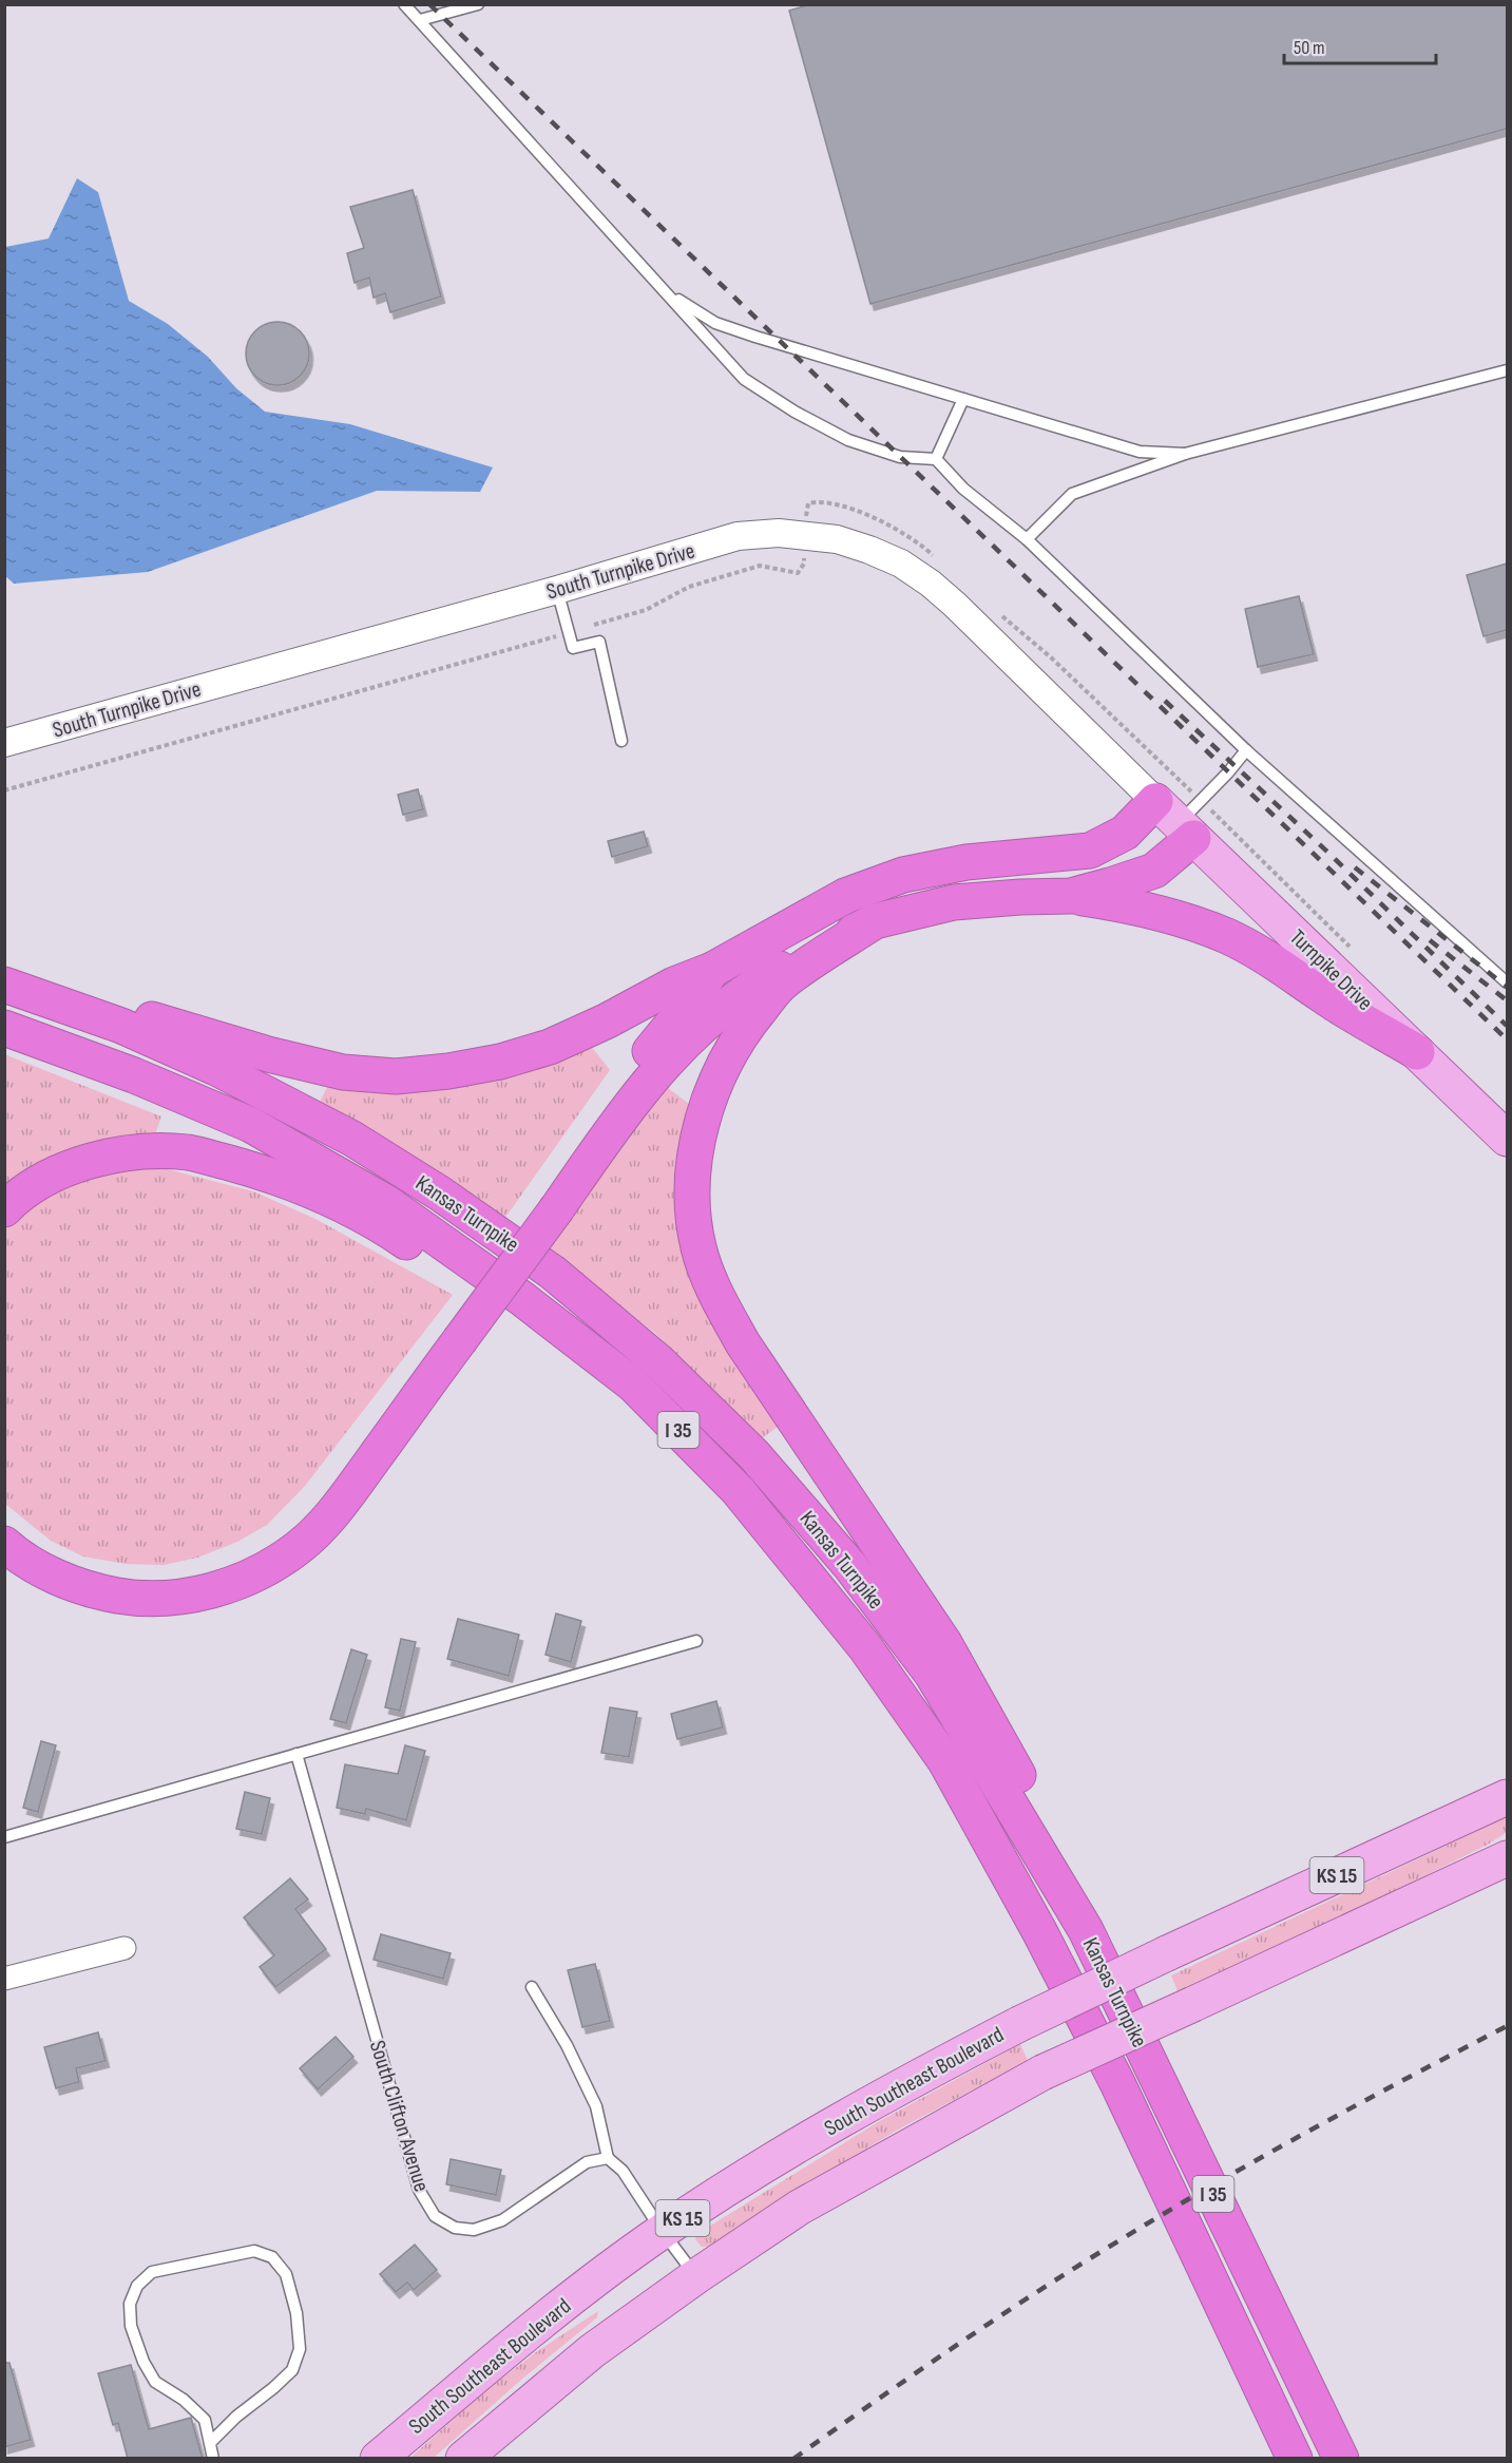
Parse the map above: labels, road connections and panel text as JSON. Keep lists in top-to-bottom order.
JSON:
{
  "streets": {
    "highway": ["Kansas Turnpike", "I 35"],
    "main road": ["Turnpike Drive", "KS 15", "South Southeast Boulevard"],
    "street": ["South Turnpike Drive"],
    "lane": ["South Clifton Avenue"]
  },
  "crossings": [
    ["South Turnpike Drive", "Turnpike Drive"]
  ],
  "scale_bar": "50 m"
}
